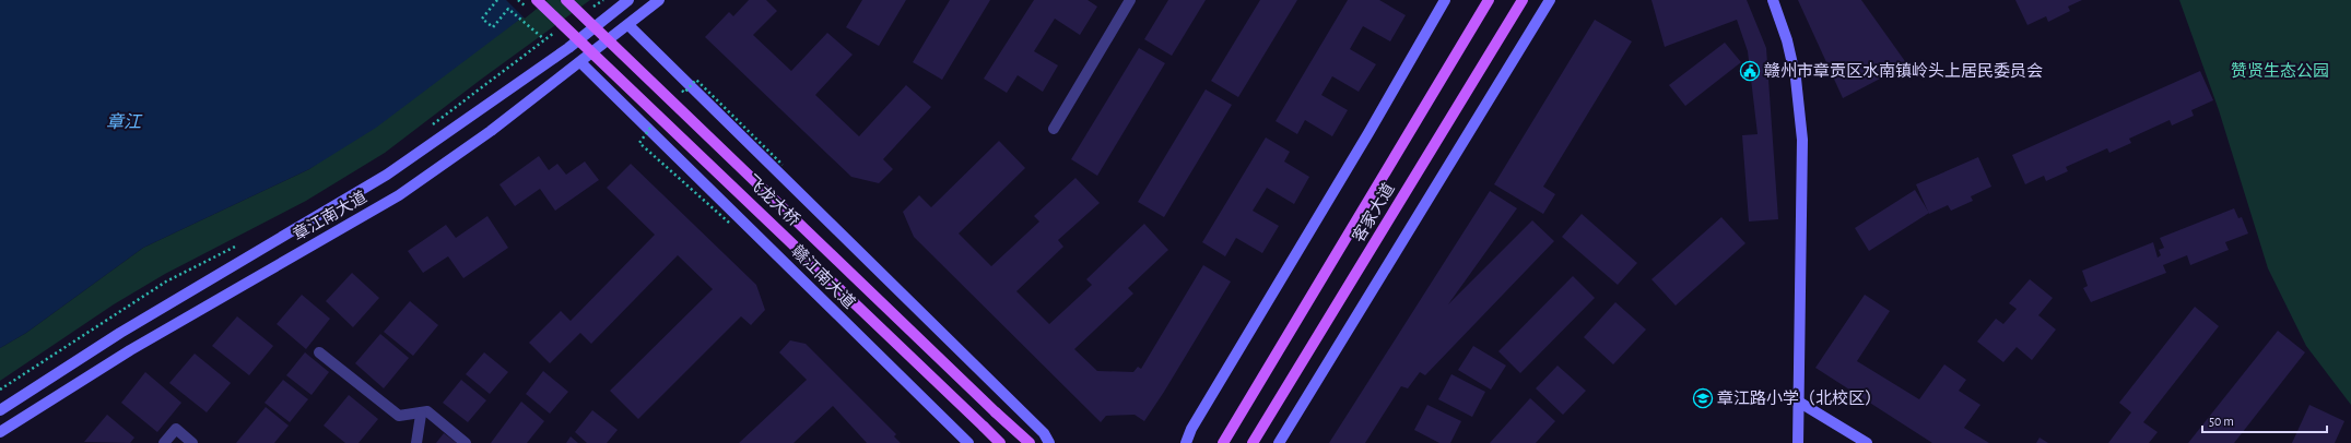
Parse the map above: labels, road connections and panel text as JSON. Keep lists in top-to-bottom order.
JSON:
{
  "streets": {
    "main road": [
      "飞龙大桥",
      "客家大道",
      "章江南大道",
      "赣江南大道"
    ]
  },
  "crossings": [
    ["章江南大道", "赣江南大道"]
  ],
  "water": ["章江"],
  "parks": ["赞贤生态公园"],
  "places": {
    "public building": ["赣州市章贡区水南镇岭头上居民委员会"],
    "school or university": ["章江路小学（北校区）"]
  },
  "scale_bar": "50 m"
}
